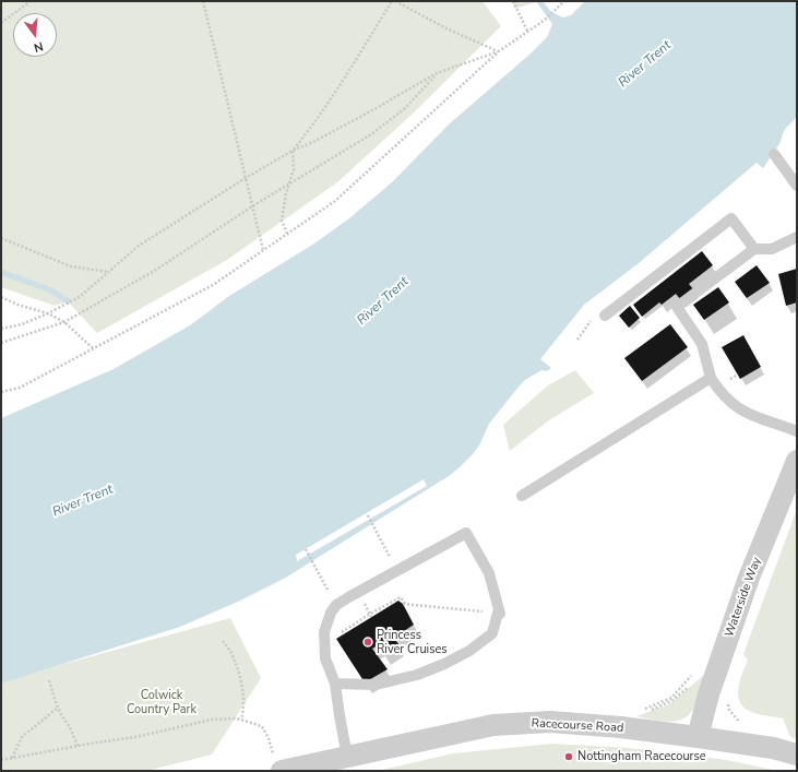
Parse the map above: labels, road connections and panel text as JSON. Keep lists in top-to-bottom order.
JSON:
{
  "streets": {
    "street": ["Waterside Way", "Racecourse Road"]
  },
  "crossings": [
    ["Waterside Way", "Racecourse Road"]
  ],
  "water": ["River Trent"],
  "parks": ["Colwick Country Park"],
  "places": ["Princess River Cruises", "Nottingham Racecourse"],
  "north": "bottom"
}
